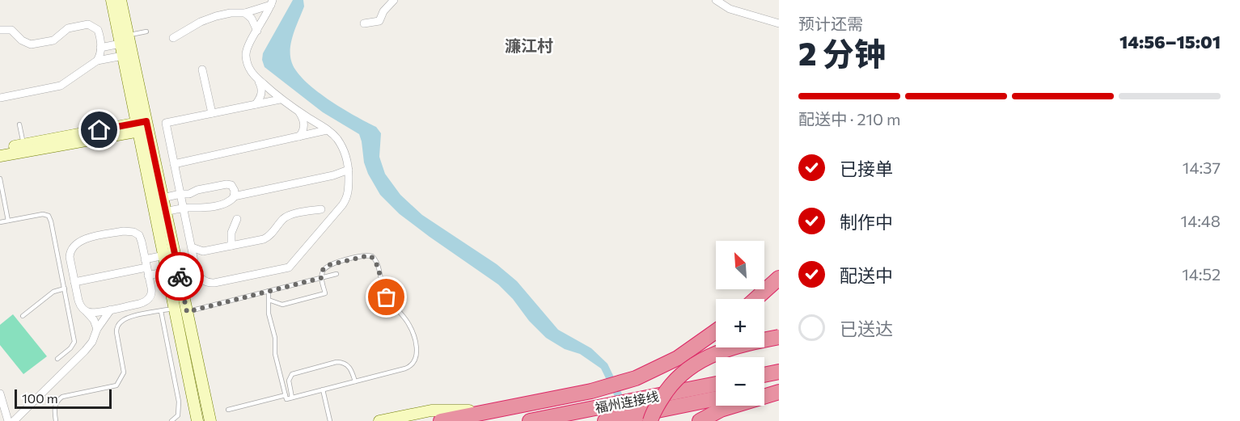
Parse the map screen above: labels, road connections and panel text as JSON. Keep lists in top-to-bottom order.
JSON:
{
  "streets": {
    "highway": ["福州连接线"]
  },
  "districts": ["濂江村"],
  "scale_bar": "100 m",
  "north": "top left",
  "page": {
    "heading": ["2 分钟", "预计还需", "14:56–15:01"],
    "bar": "配送中 · 210 m",
    "list": [
      ["已接单", "14:37"],
      ["制作中", "14:48"],
      ["配送中", "14:52"],
      "已送达"
    ],
    "map_buttons": ["+", "−"],
    "scale": "100 m"
  }
}
